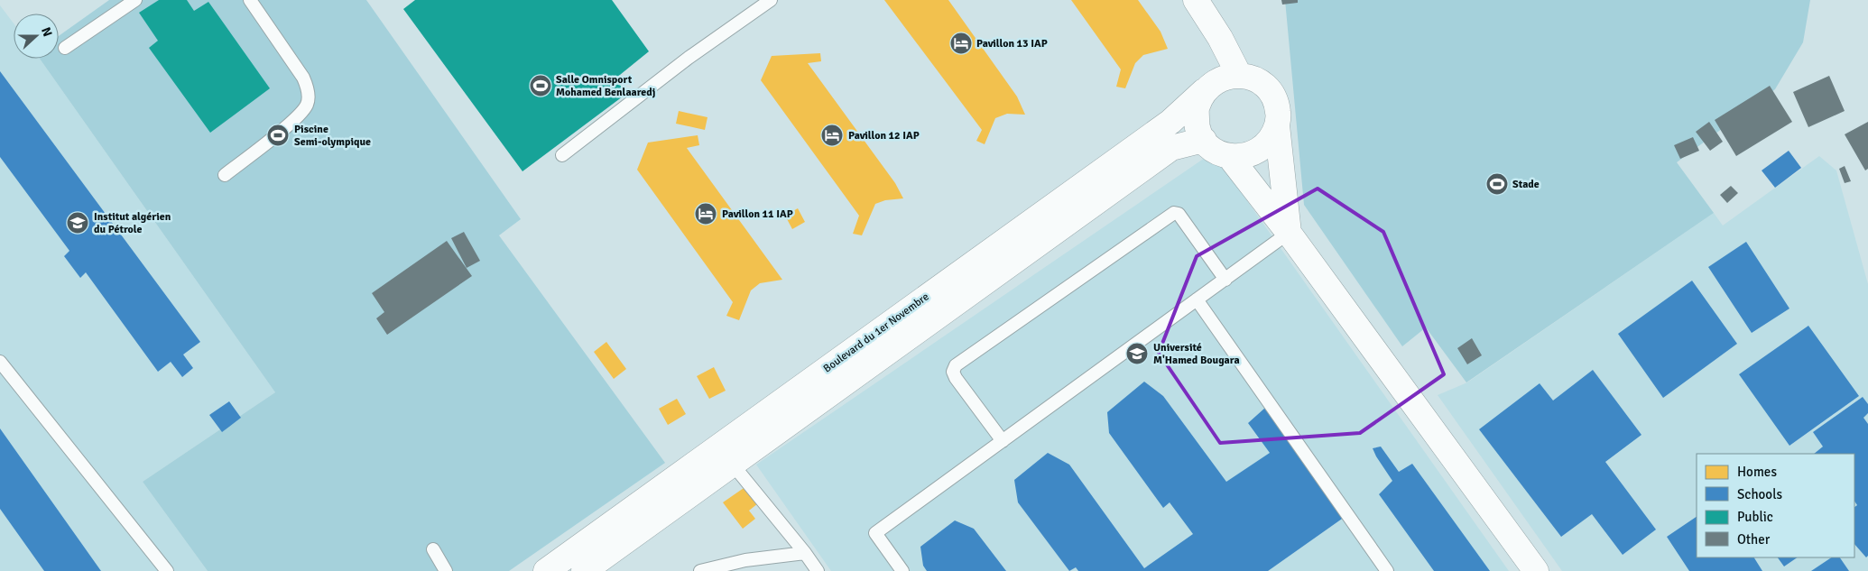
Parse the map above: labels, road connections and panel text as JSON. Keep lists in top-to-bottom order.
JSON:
{
  "streets": {
    "main road": ["Boulevard du 1er Novembre"]
  },
  "places": {
    "hotel": ["Pavillon 13 IAP", "Pavillon 12 IAP", "Pavillon 11 IAP"],
    "sports": ["Salle Omnisport Mohamed Benlaaredj", "Piscine Semi-olympique", "Stade"],
    "school or university": ["Institut algérien du Pétrole", "Université M'Hamed Bougara"]
  },
  "legend": [
    "Homes",
    "Schools",
    "Public",
    "Other"
  ],
  "north": "right"
}
